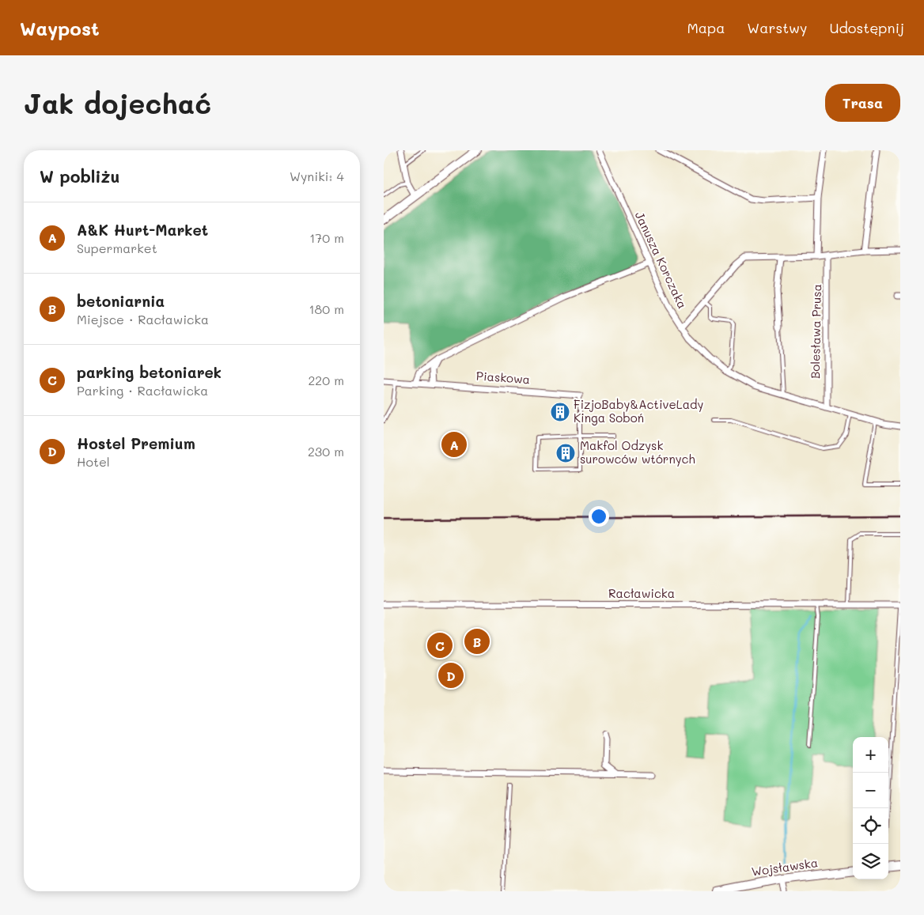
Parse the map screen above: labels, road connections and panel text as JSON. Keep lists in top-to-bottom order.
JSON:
{
  "streets": {
    "street": [
      "Janusza Korczaka",
      "Bolesława Prusa",
      "Piaskowa",
      "Racławicka",
      "Wojsławska"
    ]
  },
  "crossings": [
    ["Janusza Korczaka", "Bolesława Prusa"]
  ],
  "places": {
    "building": ["FizjoBaby&ActiveLady Kinga Soboń", "Makfol Odzysk surowców wtórnych"]
  },
  "page": {
    "header": "Waypost",
    "nav": ["Mapa", "Warstwy", "Udostępnij"],
    "buttons": "Trasa",
    "title": "Jak dojechać",
    "heading": ["W pobliżu", "Wyniki: 4"],
    "list": [
      {
        "mark": "A",
        "name": "A&K Hurt-Market",
        "note": "Supermarket",
        "value": "170 m"
      },
      {
        "mark": "B",
        "name": "betoniarnia",
        "note": "Miejsce · Racławicka",
        "value": "180 m"
      },
      {
        "mark": "C",
        "name": "parking betoniarek",
        "note": "Parking · Racławicka",
        "value": "220 m"
      },
      {
        "mark": "D",
        "name": "Hostel Premium",
        "note": "Hotel",
        "value": "230 m"
      }
    ],
    "pins": [
      "A",
      "B",
      "C",
      "D"
    ],
    "map_buttons": ["+", "−"]
  }
}
